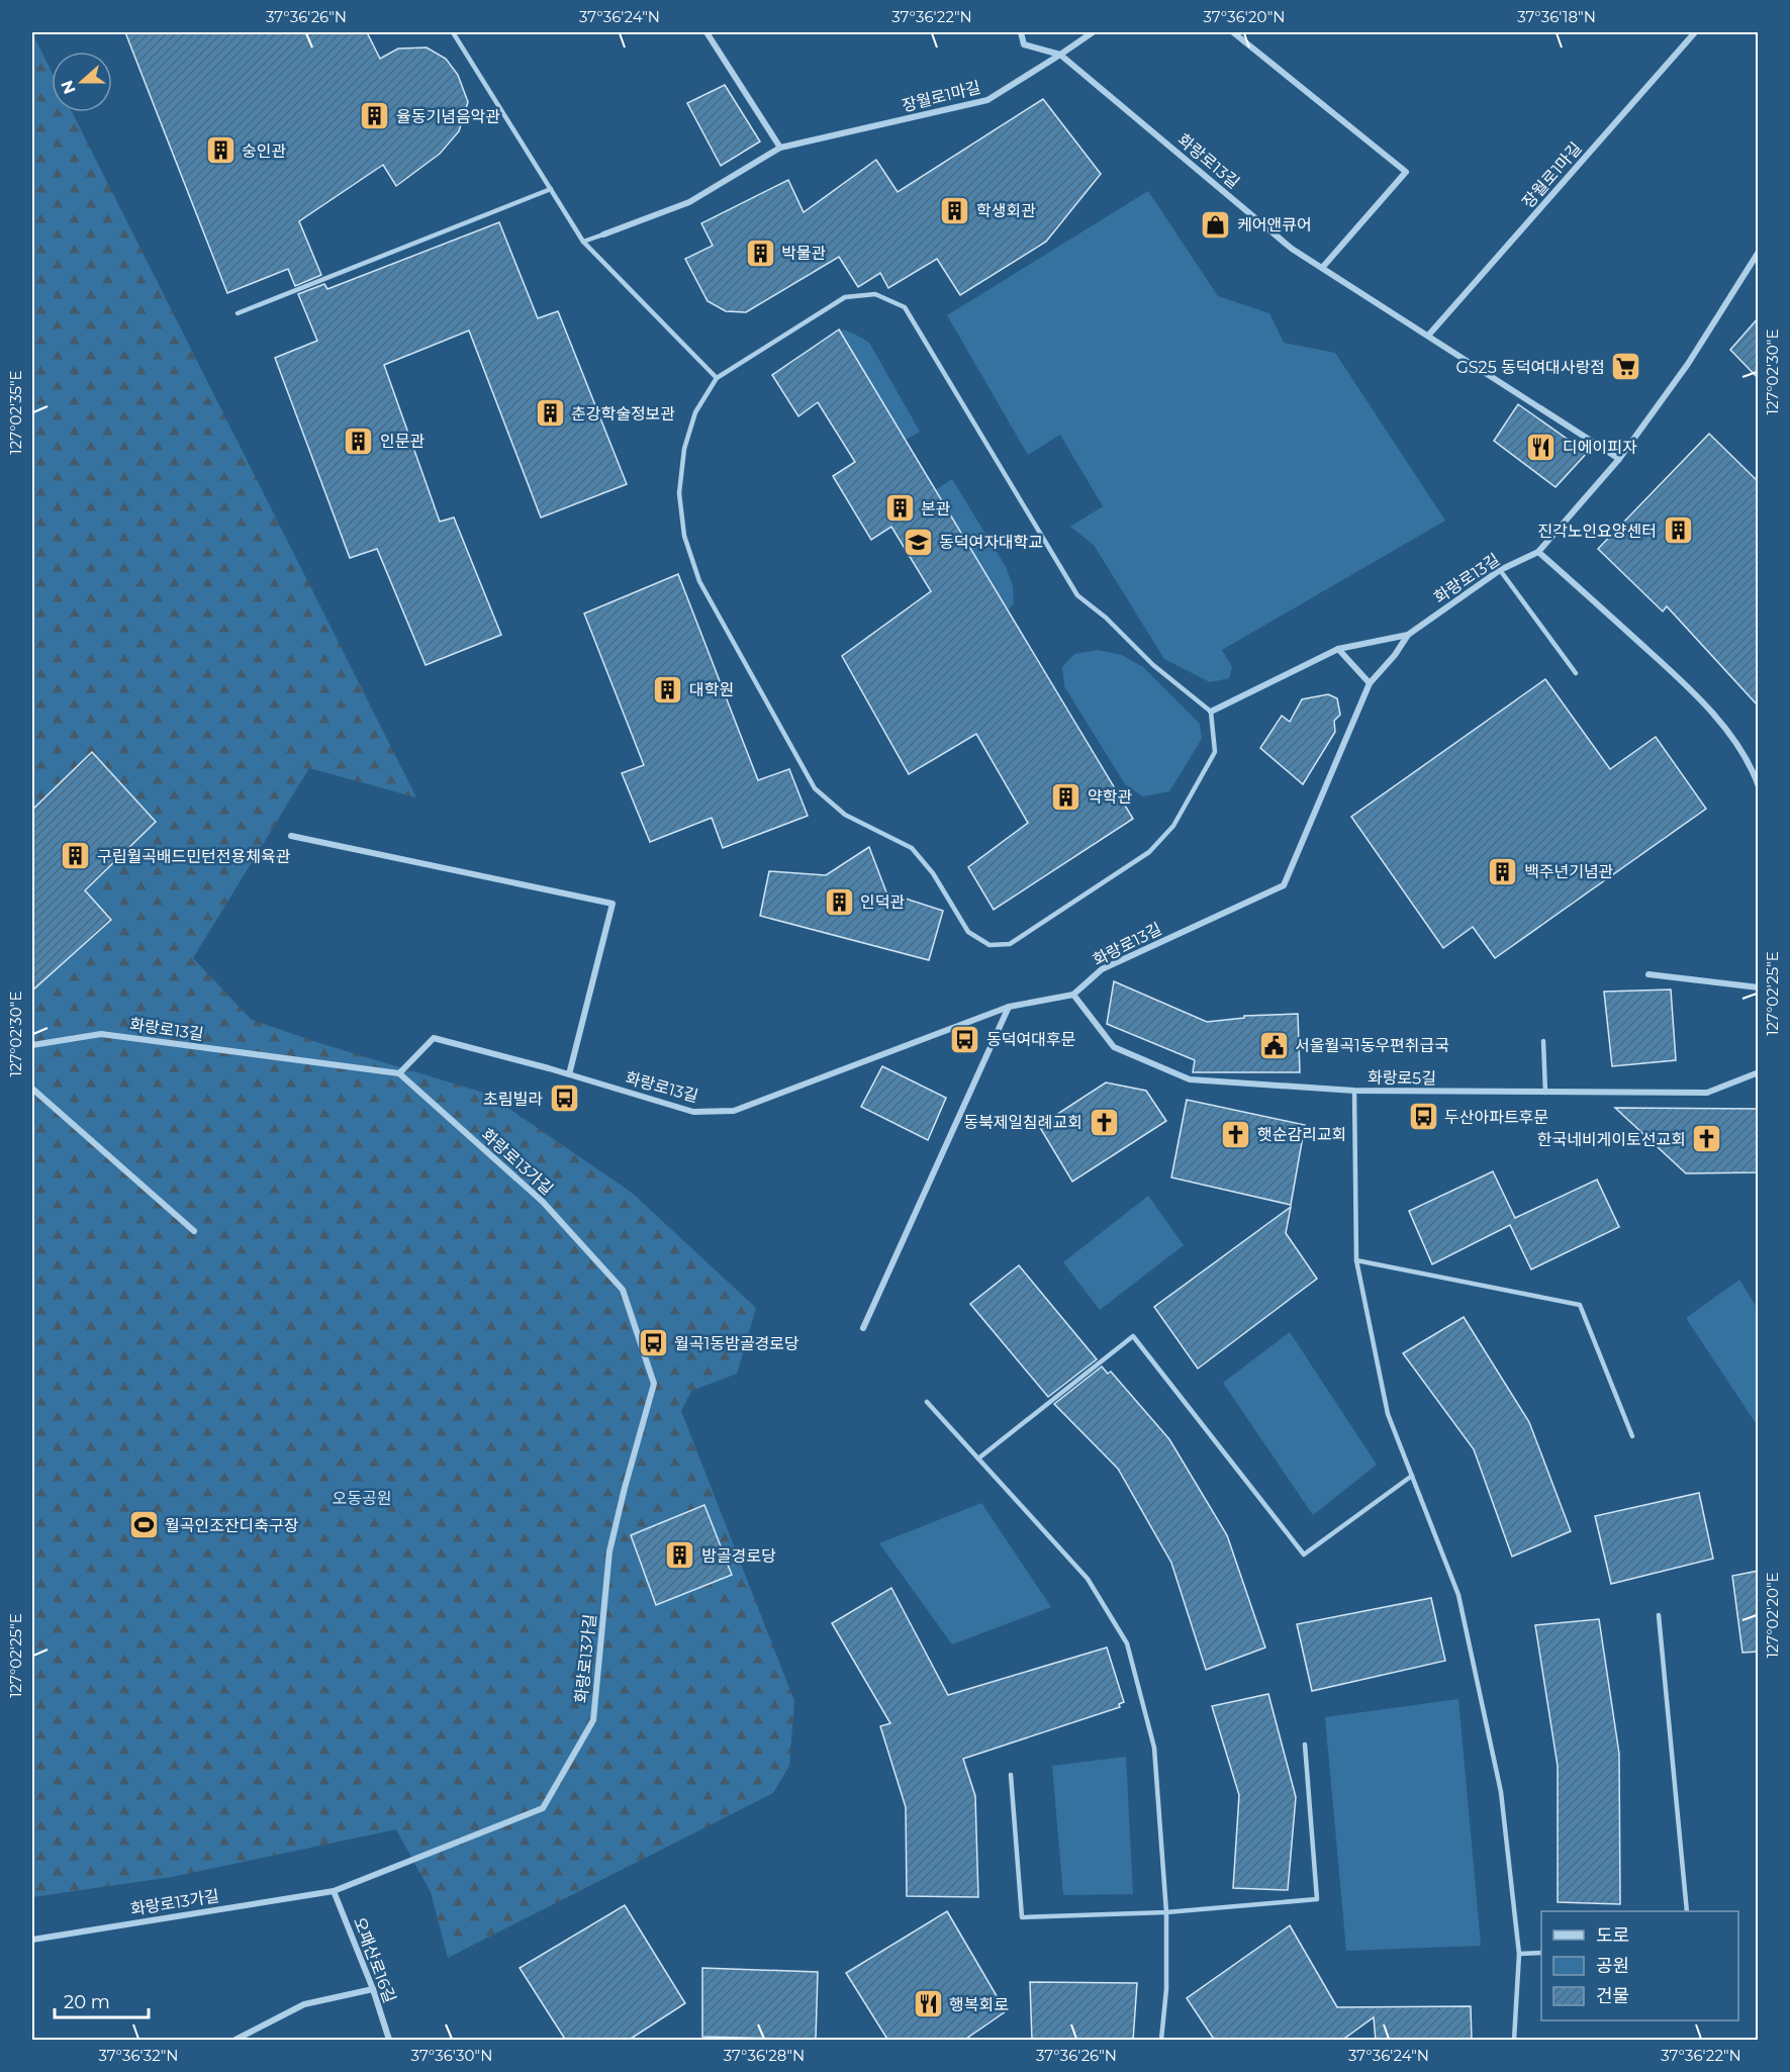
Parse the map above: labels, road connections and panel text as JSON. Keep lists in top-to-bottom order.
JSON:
{
  "streets": {
    "street": [
      "장월로1마길",
      "화랑로13길",
      "화랑로5길",
      "화랑로13가길",
      "오패산로16길"
    ]
  },
  "crossings": [
    ["장월로1마길", "화랑로13길"],
    ["화랑로13길", "화랑로5길"],
    ["화랑로13길", "화랑로13가길"],
    ["화랑로13가길", "오패산로16길"]
  ],
  "parks": ["오동공원"],
  "places": {
    "building": [
      "율동기념음악관",
      "숭인관",
      "학생회관",
      "박물관",
      "춘강학술정보관",
      "인문관",
      "본관",
      "진각노인요양센터",
      "대학원",
      "약학관",
      "구립월곡배드민턴전용체육관",
      "백주년기념관",
      "인덕관",
      "밤골경로당"
    ],
    "shop": ["케어앤큐어"],
    "supermarket": ["GS25 동덕여대사랑점"],
    "restaurant": ["디에이피자", "행복회로"],
    "school or university": ["동덕여자대학교"],
    "bus stop": [
      "동덕여대후문",
      "초림빌라",
      "두산아파트후문",
      "월곡1동밤골경로당"
    ],
    "public building": ["서울월곡1동우편취급국"],
    "church": ["동북제일침례교회", "햇순감리교회", "한국네비게이토선교회"],
    "sports": ["월곡인조잔디축구장"]
  },
  "legend": ["도로", "공원", "건물"],
  "scale_bar": "20 m",
  "north": "left",
  "coordinates": [
    "37°36'26\"N",
    "37°36'24\"N",
    "37°36'22\"N",
    "37°36'20\"N",
    "37°36'18\"N",
    "127°02'30\"E",
    "127°02'35\"E",
    "127°02'25\"E",
    "127°02'20\"E",
    "37°36'32\"N",
    "37°36'30\"N",
    "37°36'28\"N"
  ]
}
